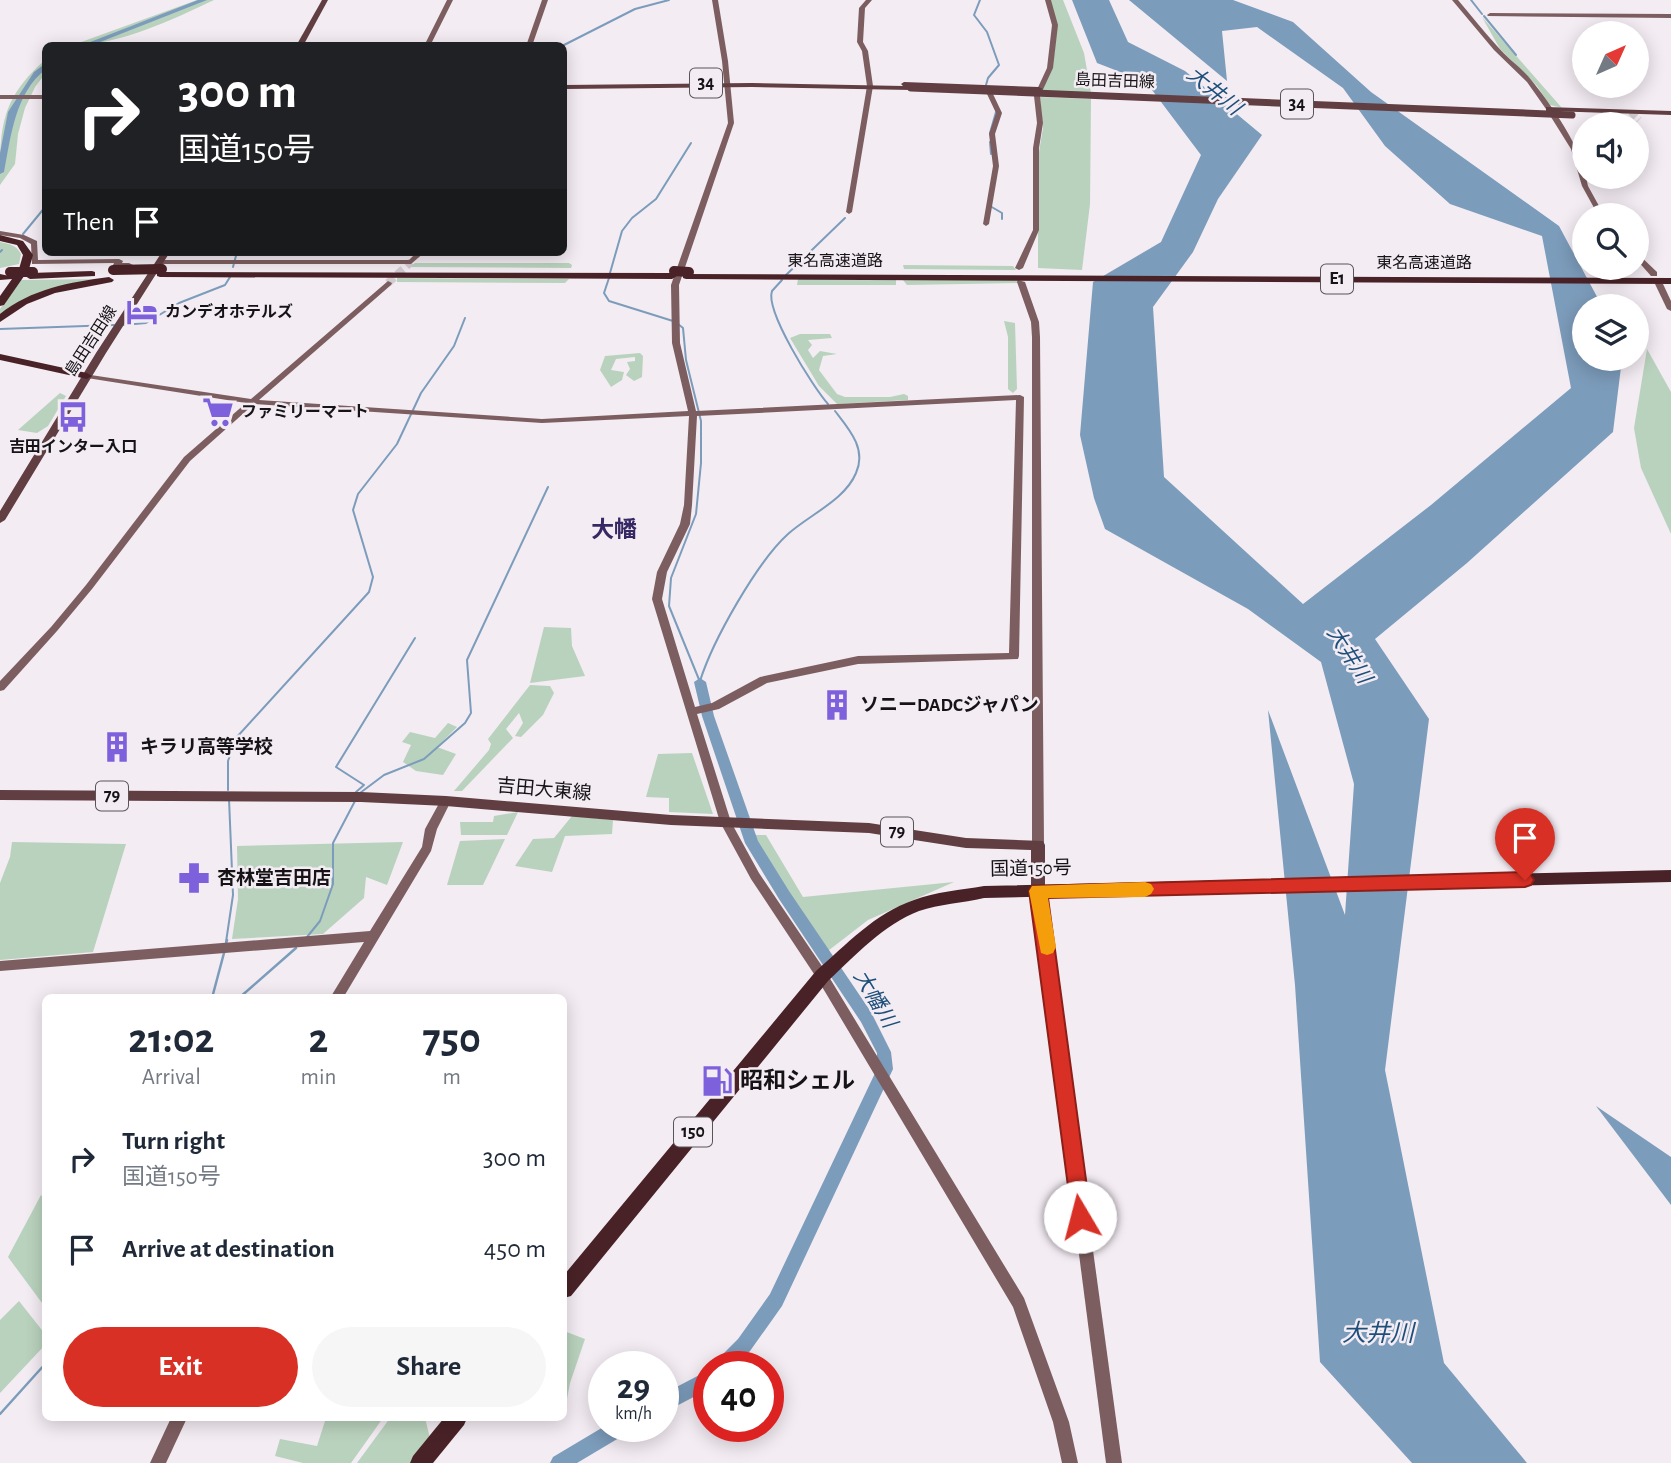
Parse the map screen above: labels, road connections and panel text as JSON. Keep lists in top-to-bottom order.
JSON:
{
  "streets": {
    "highway": [
      "東名高速道路",
      "E1",
      "国道150号",
      "150"
    ],
    "main road": [
      "島田吉田線",
      "34",
      "吉田大東線",
      "79"
    ]
  },
  "crossings": [
    ["島田吉田線", "東名高速道路"]
  ],
  "districts": ["大幡"],
  "water": ["大井川", "大幡川"],
  "places": {
    "hotel": ["カンデオホテルズ"],
    "supermarket": ["ファミリーマート"],
    "bus stop": ["吉田インター入口"],
    "building": ["ソニーDADCジャパン", "キラリ高等学校"],
    "pharmacy": ["杏林堂吉田店"],
    "fuel station": ["昭和シェル"]
  },
  "north": "top right",
  "page": {
    "turn": ["300 m", "国道150号"],
    "then": "Then",
    "eta": [
      "21:02",
      "Arrival",
      "2",
      "min",
      "750",
      "m"
    ],
    "list": [
      {
        "name": "Turn right",
        "note": "国道150号",
        "value": "300 m"
      },
      {
        "name": "Arrive at destination",
        "value": "450 m"
      }
    ],
    "buttons": ["Exit", "Share"],
    "speed": "29 km/h",
    "limit": "40"
  }
}
